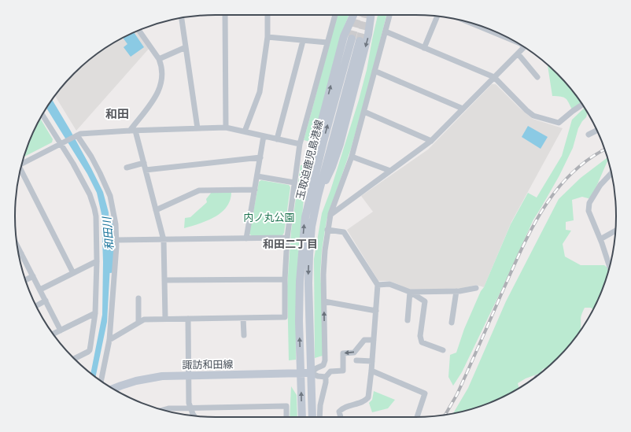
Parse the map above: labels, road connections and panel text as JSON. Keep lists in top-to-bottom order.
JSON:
{
  "streets": {
    "main road": ["玉取迫鹿児島港線", "諏訪和田線"]
  },
  "crossings": [
    ["玉取迫鹿児島港線", "諏訪和田線"]
  ],
  "districts": ["和田", "和田二丁目"],
  "water": ["和田川"],
  "parks": ["内ノ丸公園"]
}
